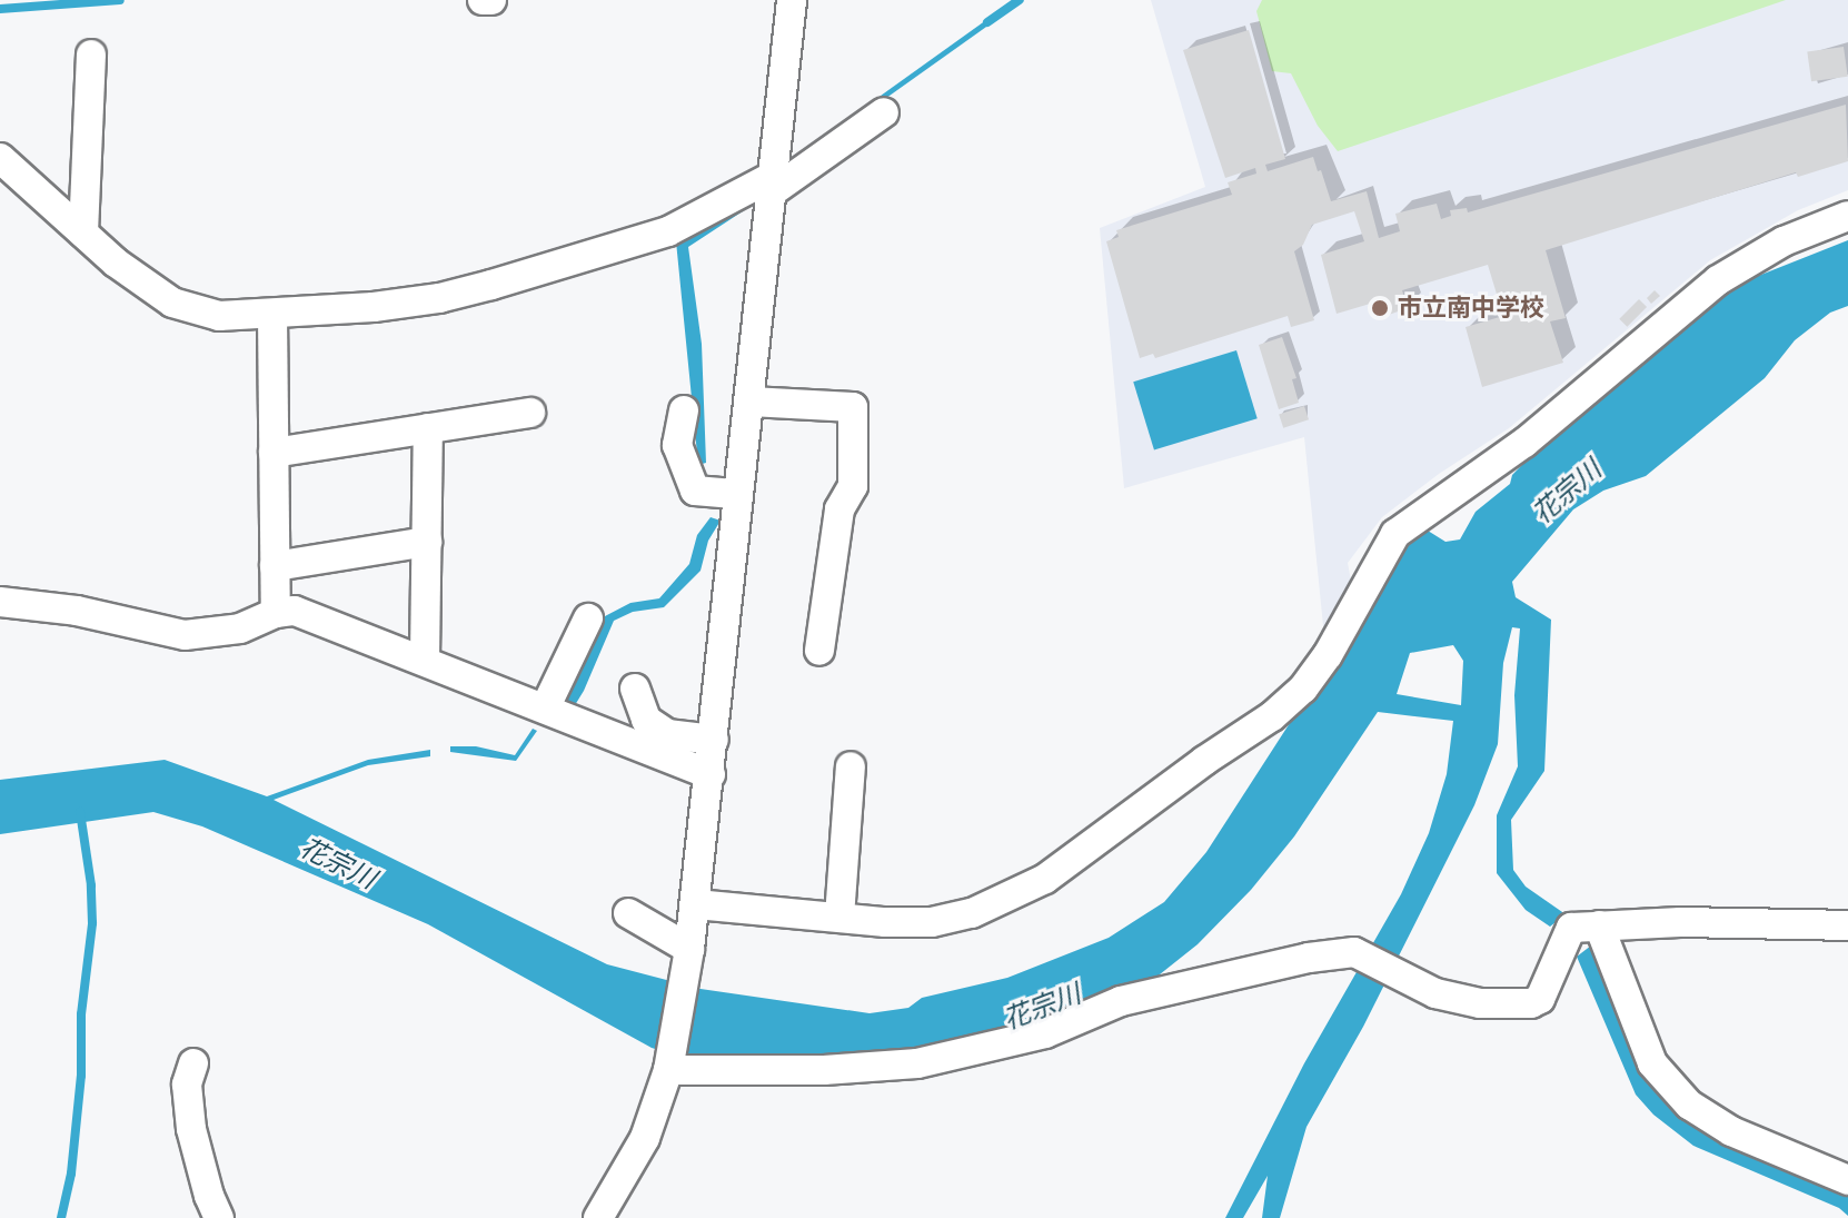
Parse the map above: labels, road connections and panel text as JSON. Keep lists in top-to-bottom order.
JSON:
{
  "water": ["花宗川"],
  "places": ["市立南中学校"]
}
